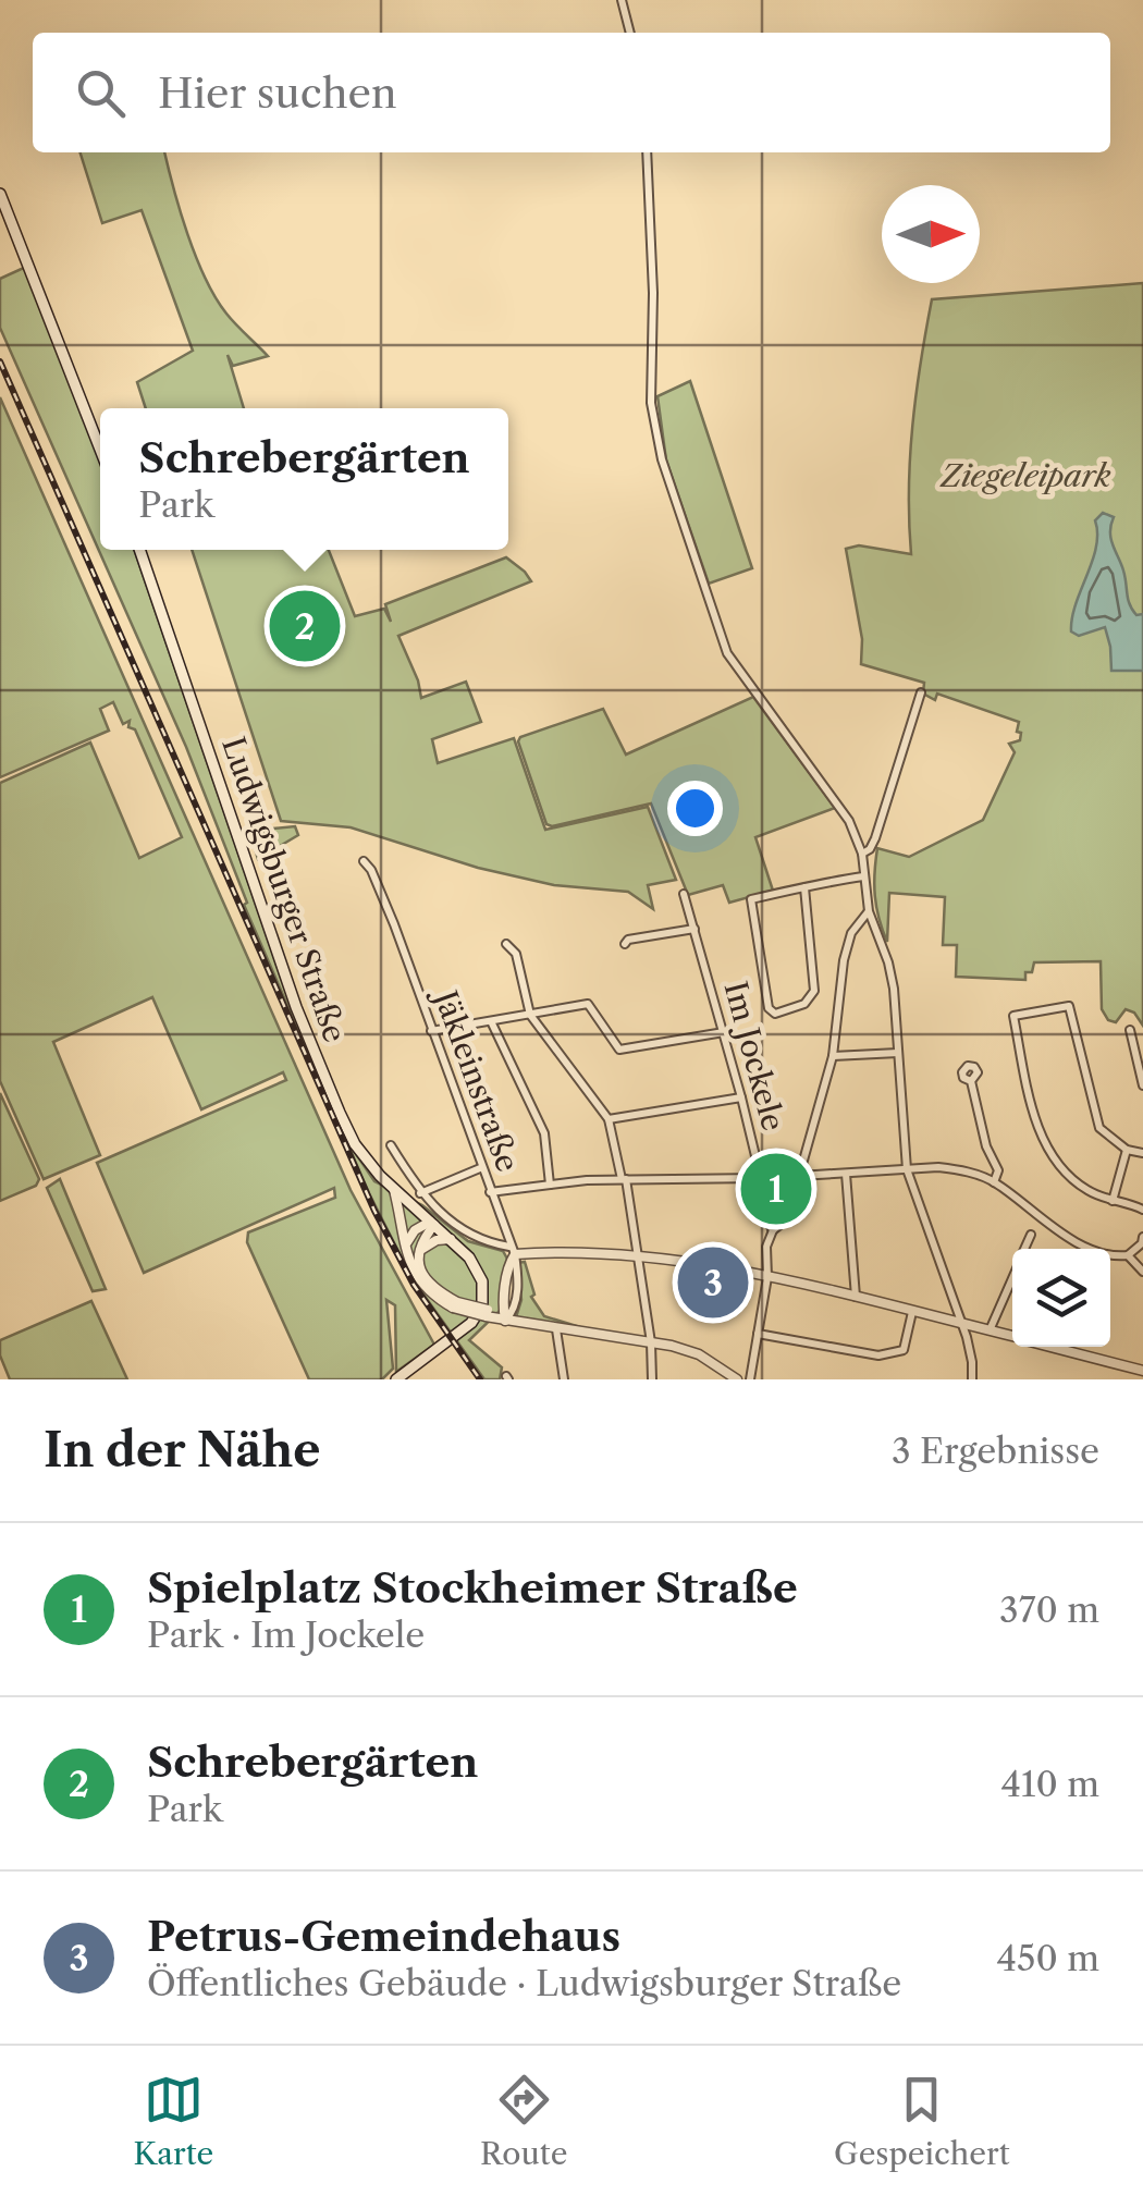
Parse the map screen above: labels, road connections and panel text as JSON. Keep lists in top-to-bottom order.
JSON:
{
  "streets": {
    "main road": ["Ludwigsburger Straße"],
    "street": ["Im Jockele", "Jäkleinstraße"]
  },
  "parks": ["Ziegeleipark"],
  "north": "right",
  "page": {
    "search": "Hier suchen",
    "popup": ["Schrebergärten", "Park"],
    "pins": ["2", "1", "3"],
    "heading": ["In der Nähe", "3 Ergebnisse"],
    "list": [
      {
        "mark": "1",
        "name": "Spielplatz Stockheimer Straße",
        "note": "Park · Im Jockele",
        "value": "370 m"
      },
      {
        "mark": "2",
        "name": "Schrebergärten",
        "note": "Park",
        "value": "410 m"
      },
      {
        "mark": "3",
        "name": "Petrus-Gemeindehaus",
        "note": "Öffentliches Gebäude · Ludwigsburger Straße",
        "value": "450 m"
      }
    ],
    "nav": ["Karte", "Route", "Gespeichert"]
  }
}
